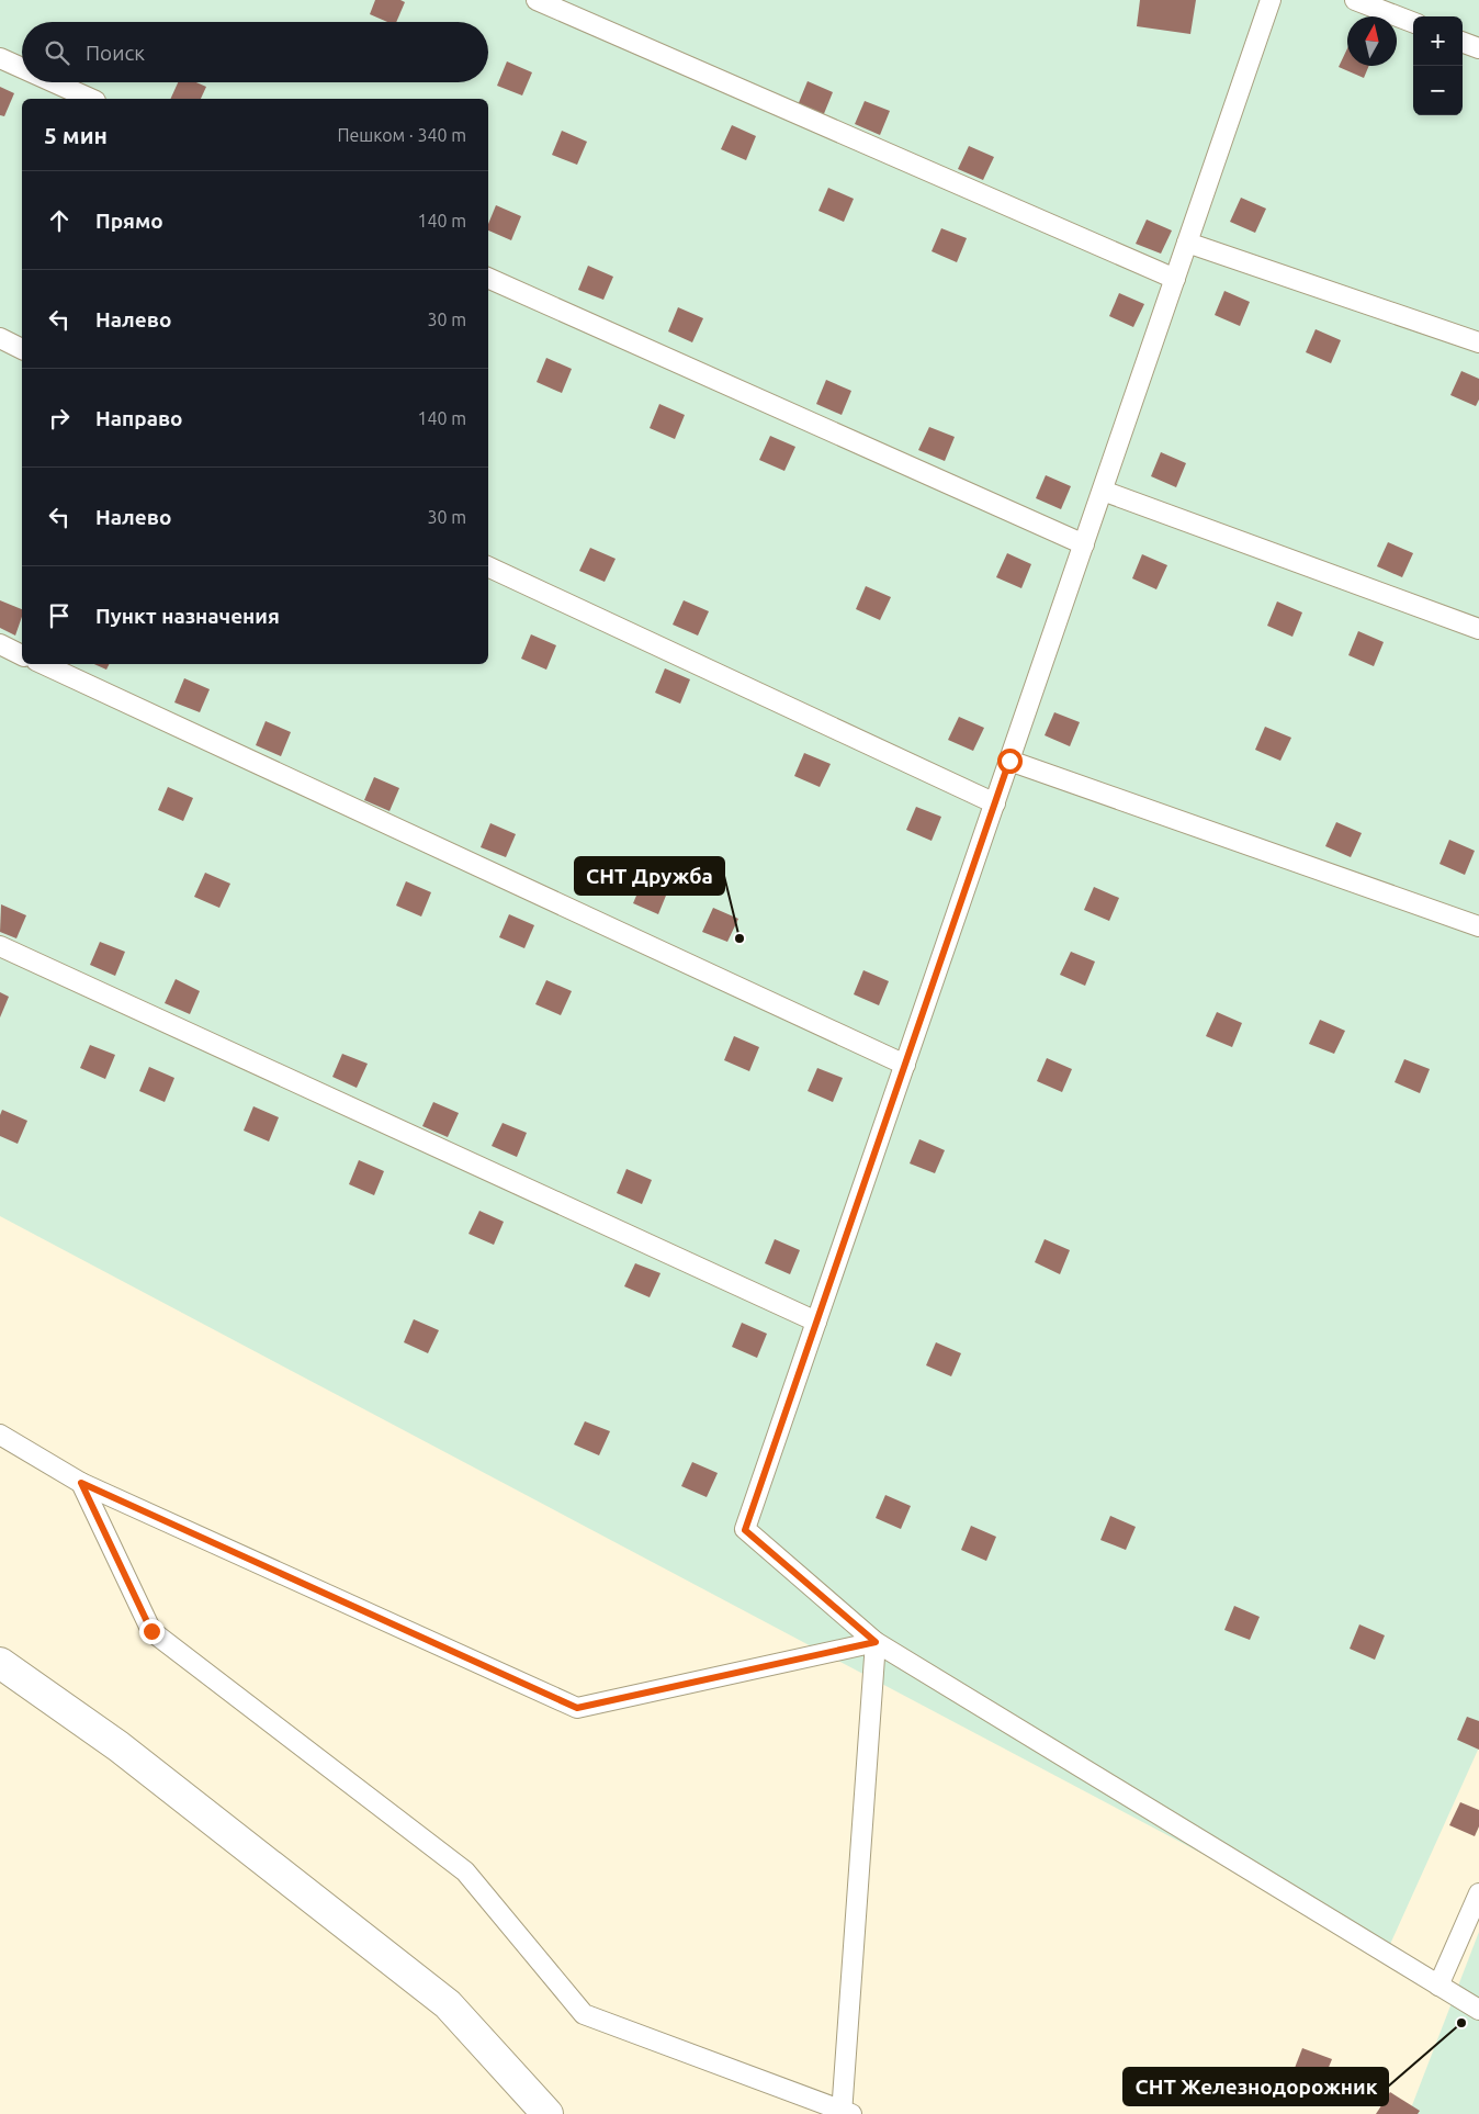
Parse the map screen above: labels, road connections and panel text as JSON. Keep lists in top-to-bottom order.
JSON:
{
  "places": ["СНТ Дружба", "СНТ Железнодорожник"],
  "north": "top",
  "page": {
    "map_buttons": ["+", "−"],
    "search": "Поиск",
    "heading": ["5 мин", "Пешком · 340 m"],
    "list": [
      ["Прямо", "140 m"],
      ["Налево", "30 m"],
      ["Направо", "140 m"],
      ["Налево", "30 m"],
      "Пункт назначения"
    ]
  }
}
